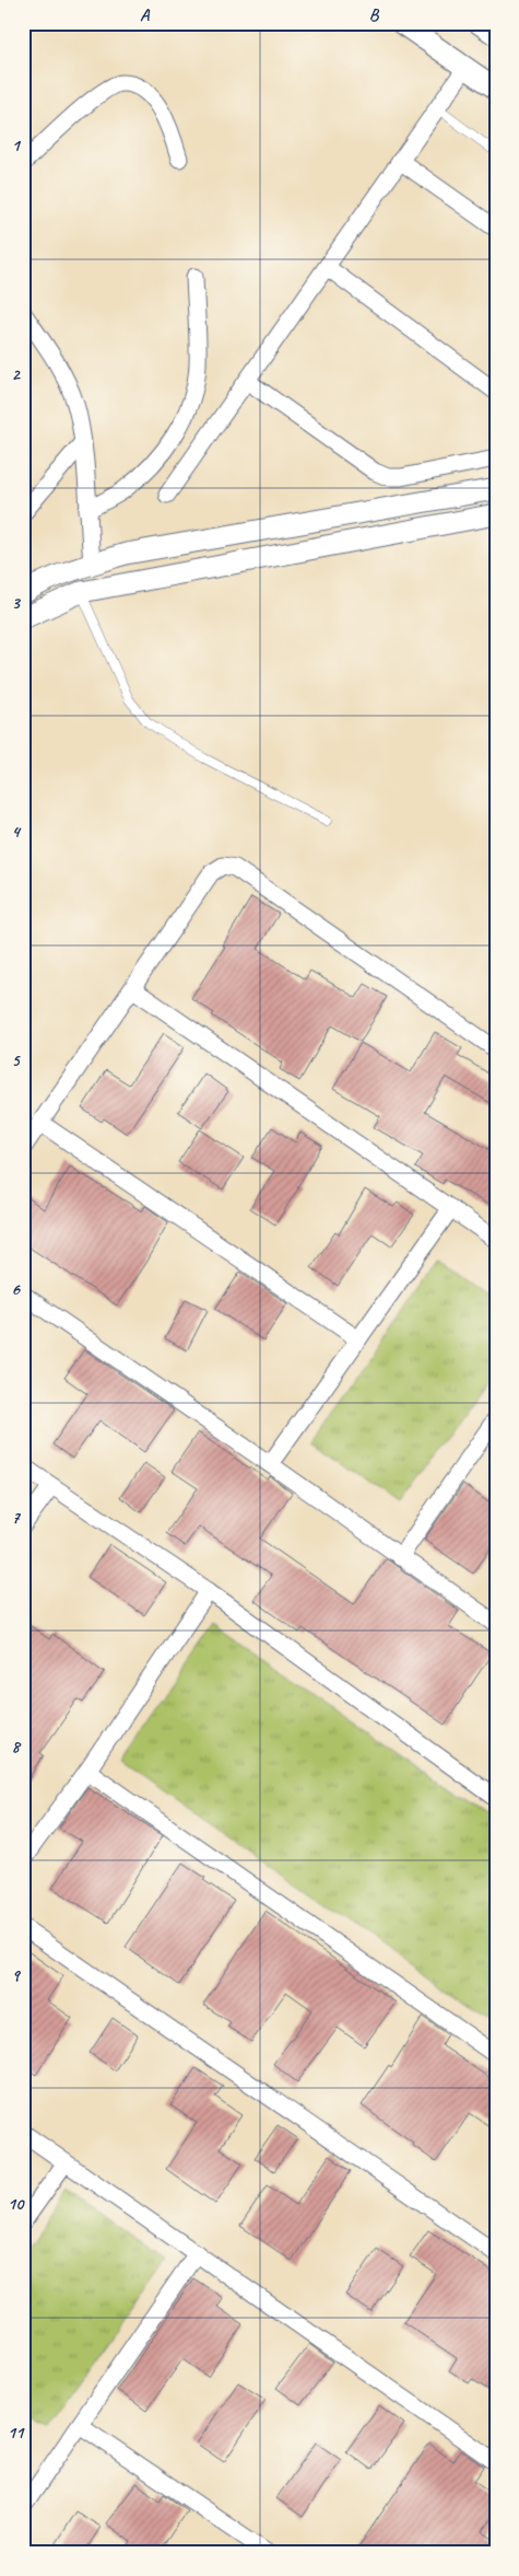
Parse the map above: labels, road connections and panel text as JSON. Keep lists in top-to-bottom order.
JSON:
{
  "grid": {
    "columns": ["A", "B"],
    "rows": [
      "1",
      "2",
      "3",
      "4",
      "5",
      "6",
      "7",
      "8",
      "9",
      "10",
      "11"
    ]
  }
}
